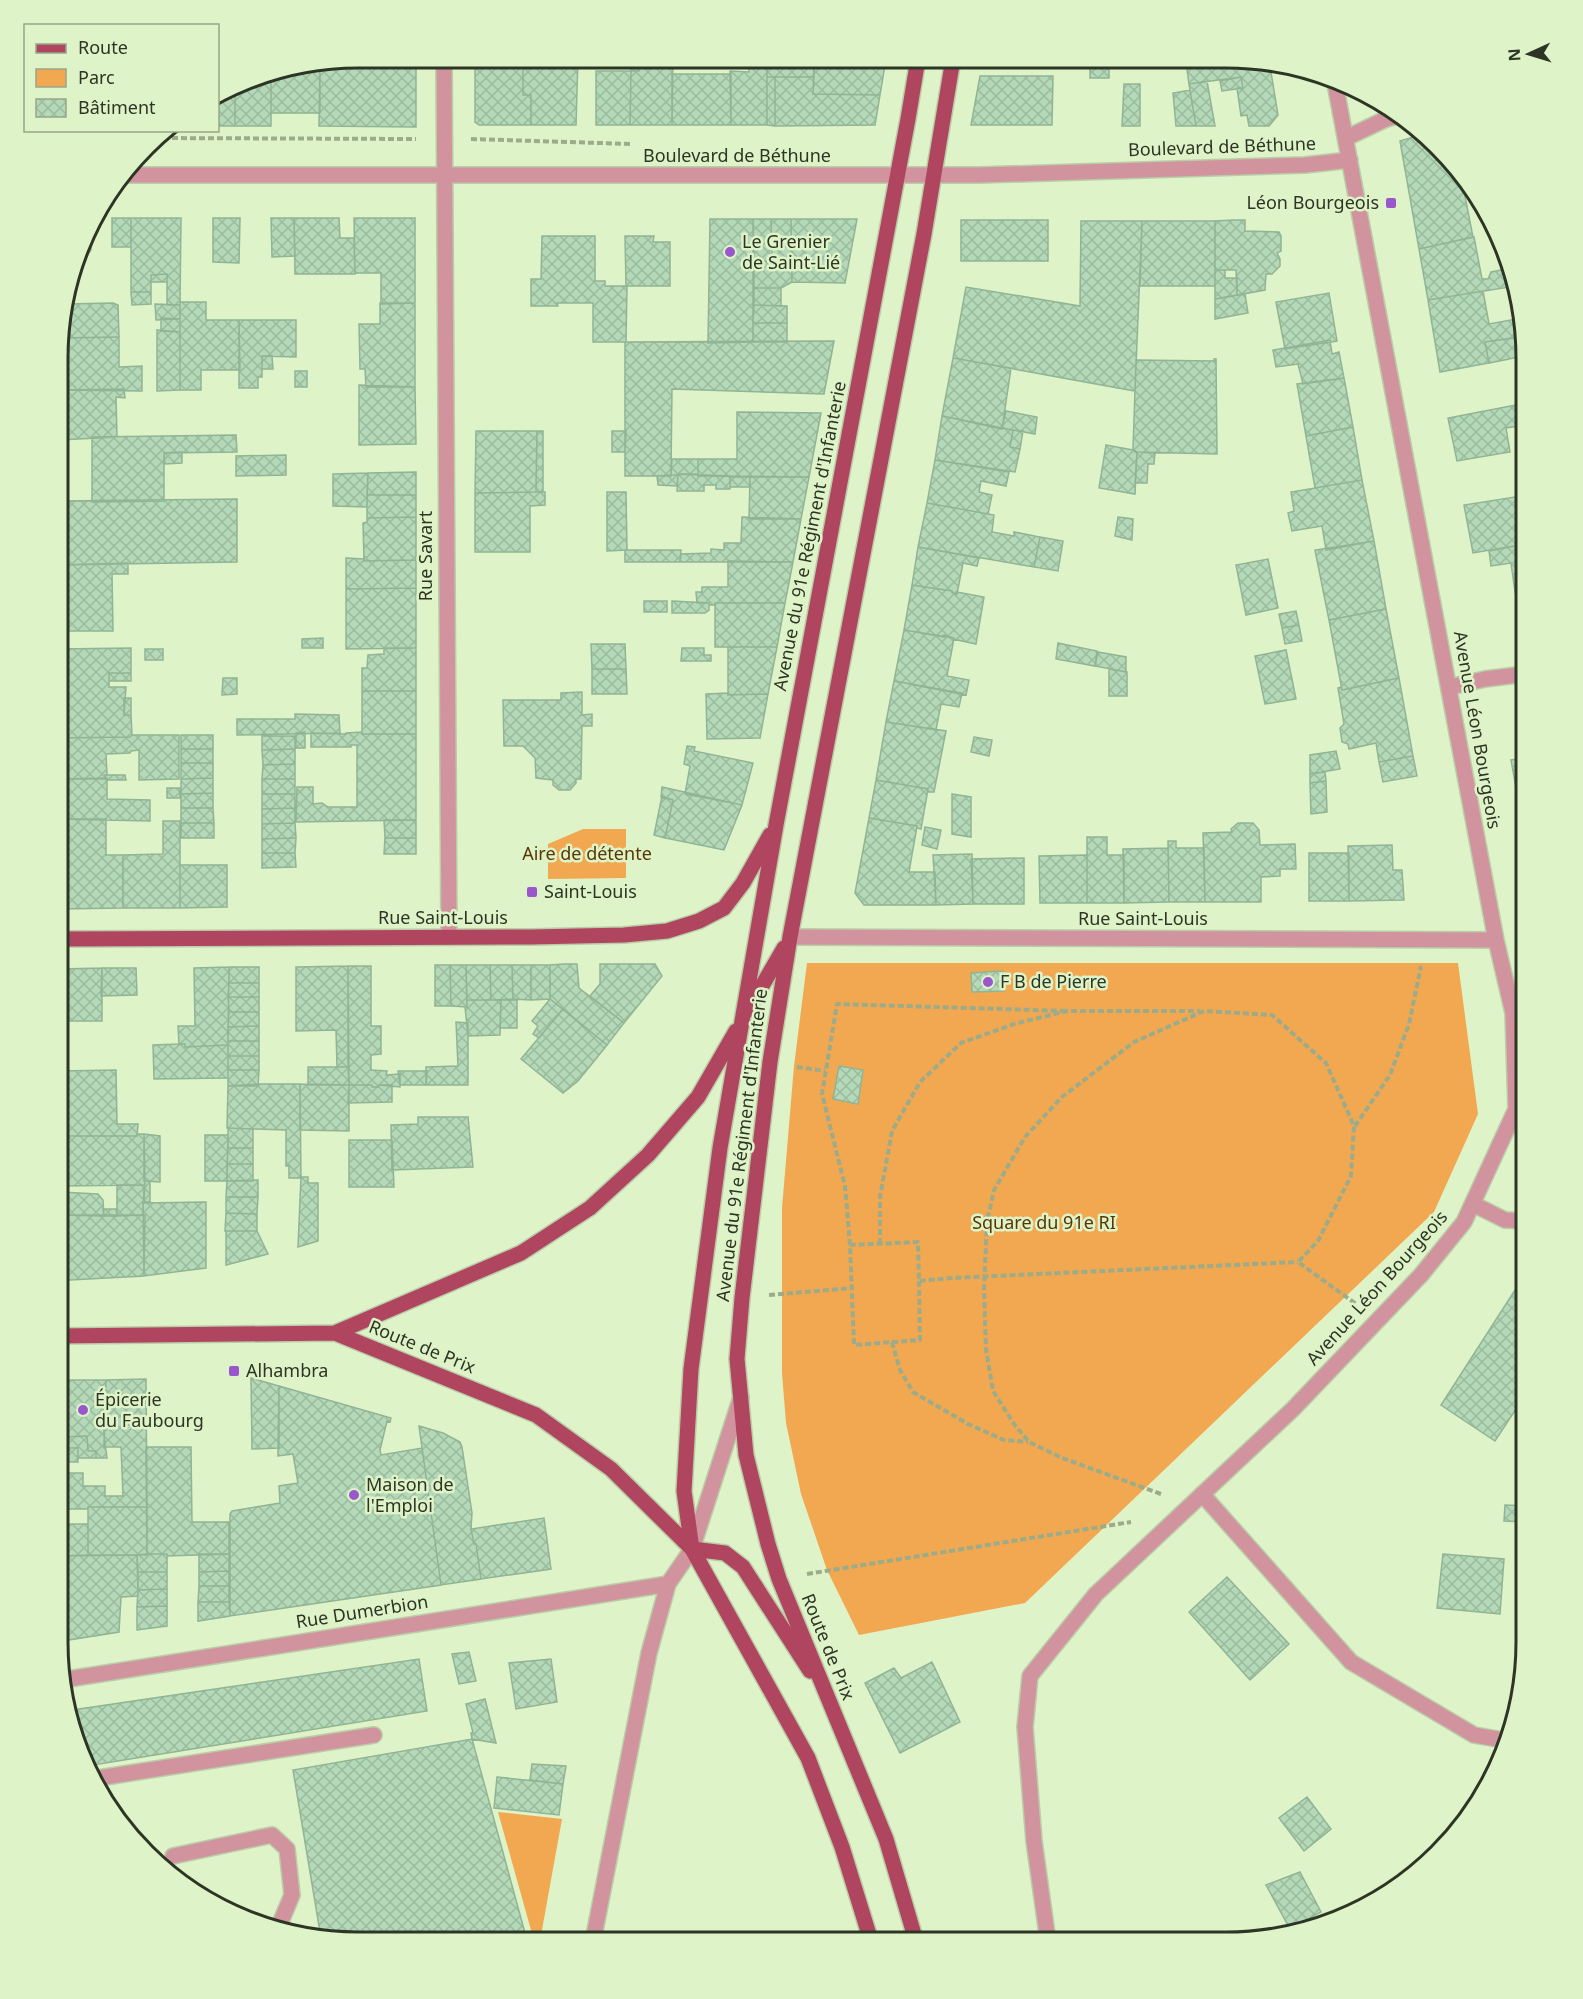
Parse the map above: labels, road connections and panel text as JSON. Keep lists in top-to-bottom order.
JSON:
{
  "streets": {
    "main road": ["Avenue du 91e Régiment d'Infanterie", "Rue Saint-Louis", "Route de Prix"],
    "street": [
      "Boulevard de Béthune",
      "Rue Savart",
      "Avenue Léon Bourgeois",
      "Rue Dumerbion"
    ]
  },
  "crossings": [
    ["Boulevard de Béthune", "Avenue du 91e Régiment d'Infanterie"],
    ["Boulevard de Béthune", "Rue Savart"],
    ["Boulevard de Béthune", "Avenue Léon Bourgeois"],
    ["Avenue du 91e Régiment d'Infanterie", "Rue Saint-Louis"],
    ["Avenue du 91e Régiment d'Infanterie", "Route de Prix"],
    ["Rue Savart", "Rue Saint-Louis"],
    ["Avenue Léon Bourgeois", "Rue Saint-Louis"]
  ],
  "parks": ["Aire de détente", "Square du 91e RI"],
  "places": {
    "transit": ["Léon Bourgeois", "Saint-Louis", "Alhambra"],
    "other": [
      "Le Grenier de Saint-Lié",
      "F B de Pierre",
      "Épicerie du Faubourg",
      "Maison de l'Emploi"
    ]
  },
  "legend": ["Route", "Parc", "Bâtiment"],
  "north": "left"
}
